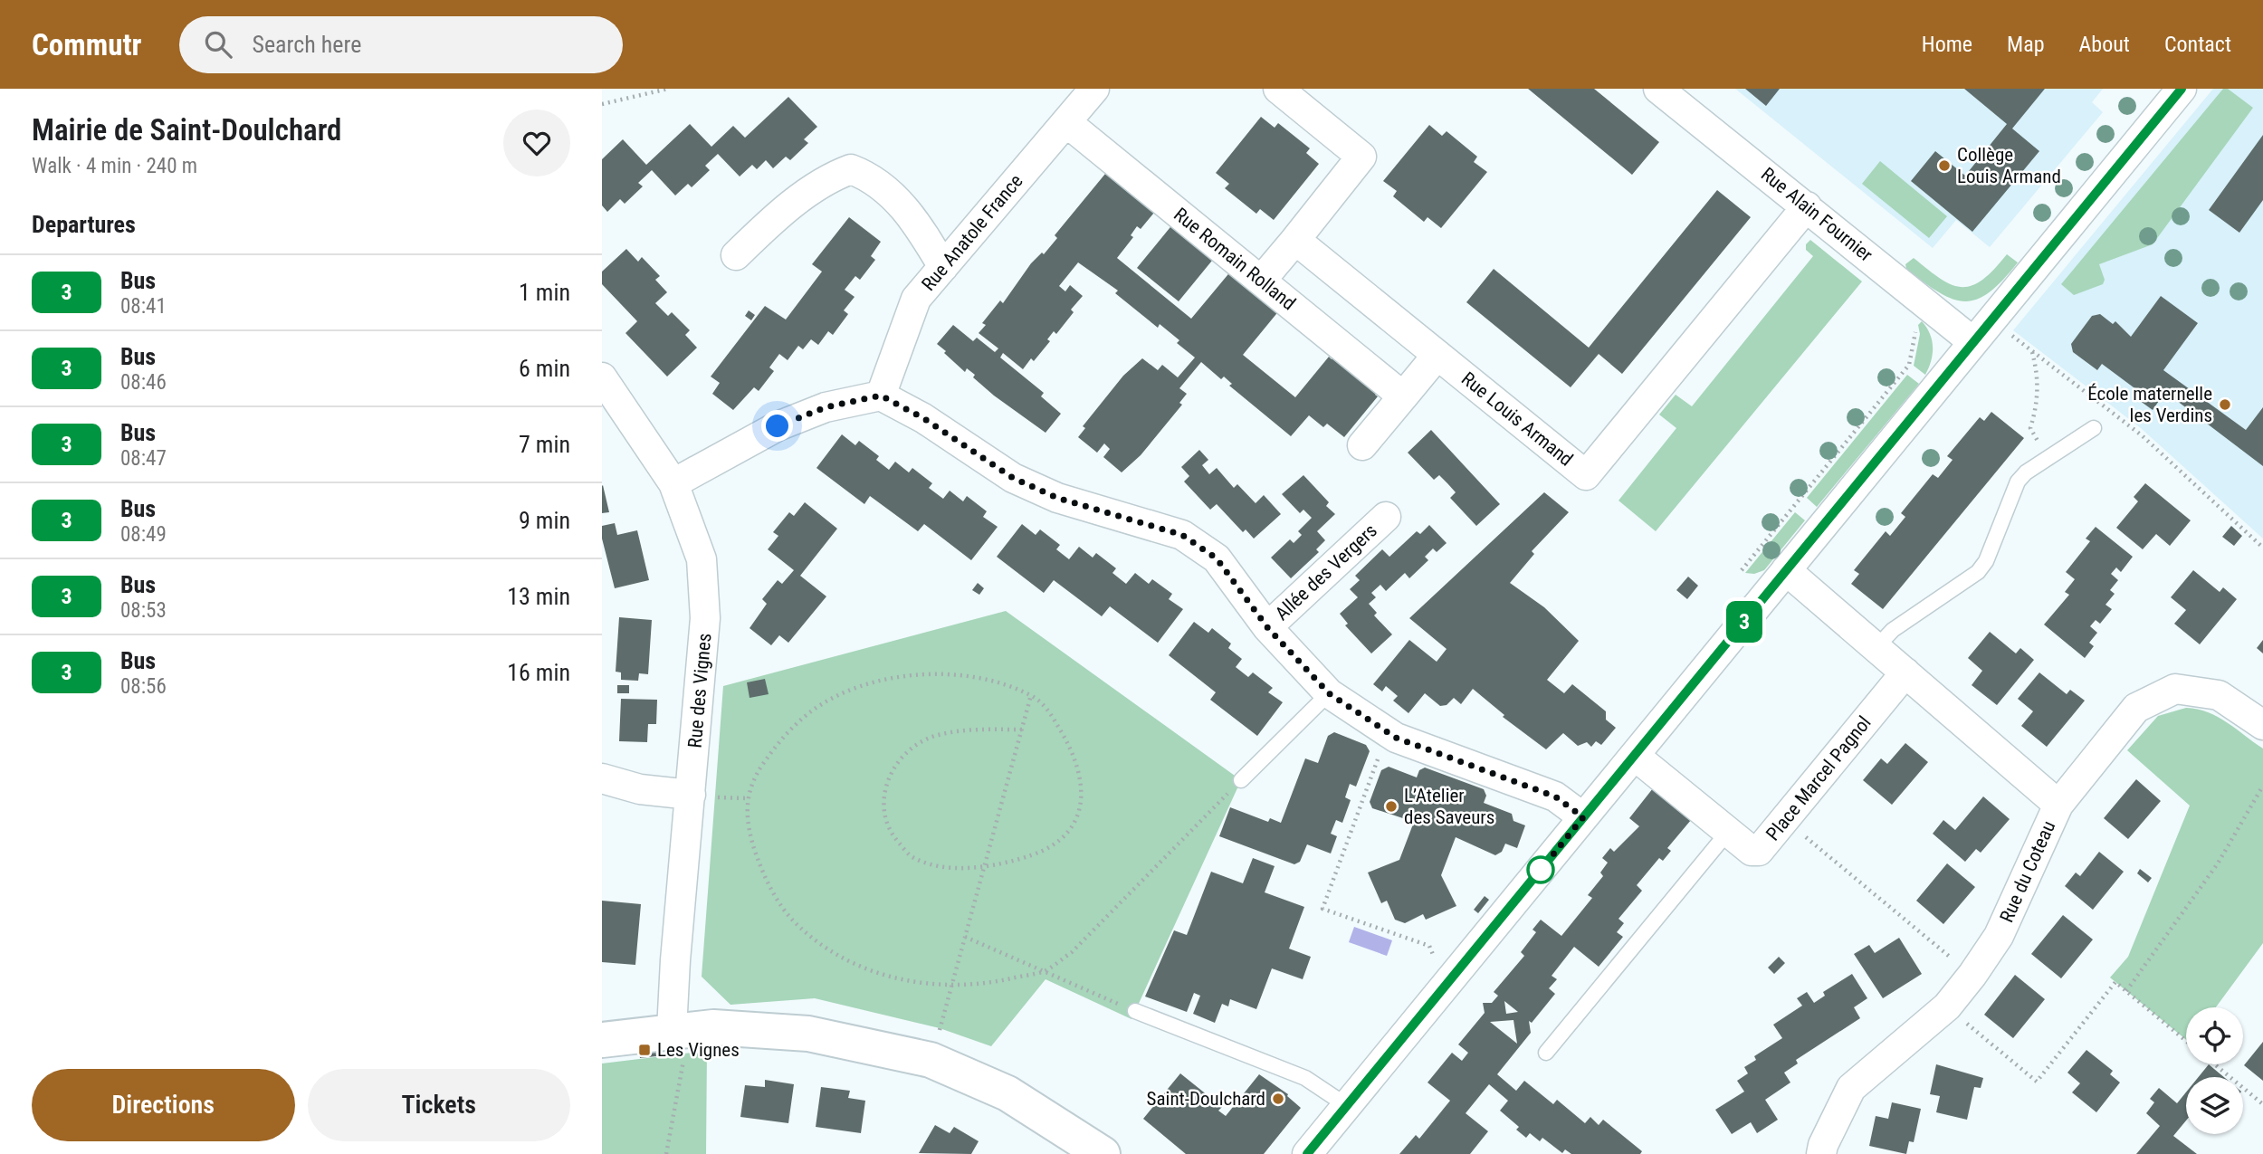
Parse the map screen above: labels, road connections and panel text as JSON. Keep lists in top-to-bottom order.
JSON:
{
  "streets": {
    "street": [
      "Rue Alain Fournier",
      "Rue Anatole France",
      "Rue Romain Rolland",
      "Rue Louis Armand",
      "Allée des Vergers",
      "Rue des Vignes",
      "Place Marcel Pagnol",
      "Rue du Coteau"
    ]
  },
  "crossings": [
    ["Rue Alain Fournier", "Rue Louis Armand"],
    ["Rue Anatole France", "Rue Romain Rolland"],
    ["Place Marcel Pagnol", "Rue du Coteau"]
  ],
  "places": {
    "other": [
      "Collège Louis Armand",
      "École maternelle les Verdins",
      "L’Atelier des Saveurs",
      "Saint-Doulchard"
    ],
    "transit": ["Les Vignes"]
  },
  "lines": ["bus line 3"],
  "page": {
    "header": "Commutr",
    "search": "Search here",
    "nav": [
      "Home",
      "Map",
      "About",
      "Contact"
    ],
    "heading": [
      ["Mairie de Saint-Doulchard", "Walk · 4 min · 240 m"],
      "Departures"
    ],
    "on_map": "3",
    "list": [
      {
        "mark": "3",
        "name": "Bus",
        "note": "08:41",
        "value": "1 min"
      },
      {
        "mark": "3",
        "name": "Bus",
        "note": "08:46",
        "value": "6 min"
      },
      {
        "mark": "3",
        "name": "Bus",
        "note": "08:47",
        "value": "7 min"
      },
      {
        "mark": "3",
        "name": "Bus",
        "note": "08:49",
        "value": "9 min"
      },
      {
        "mark": "3",
        "name": "Bus",
        "note": "08:53",
        "value": "13 min"
      },
      {
        "mark": "3",
        "name": "Bus",
        "note": "08:56",
        "value": "16 min"
      }
    ],
    "buttons": ["Directions", "Tickets"]
  }
}
